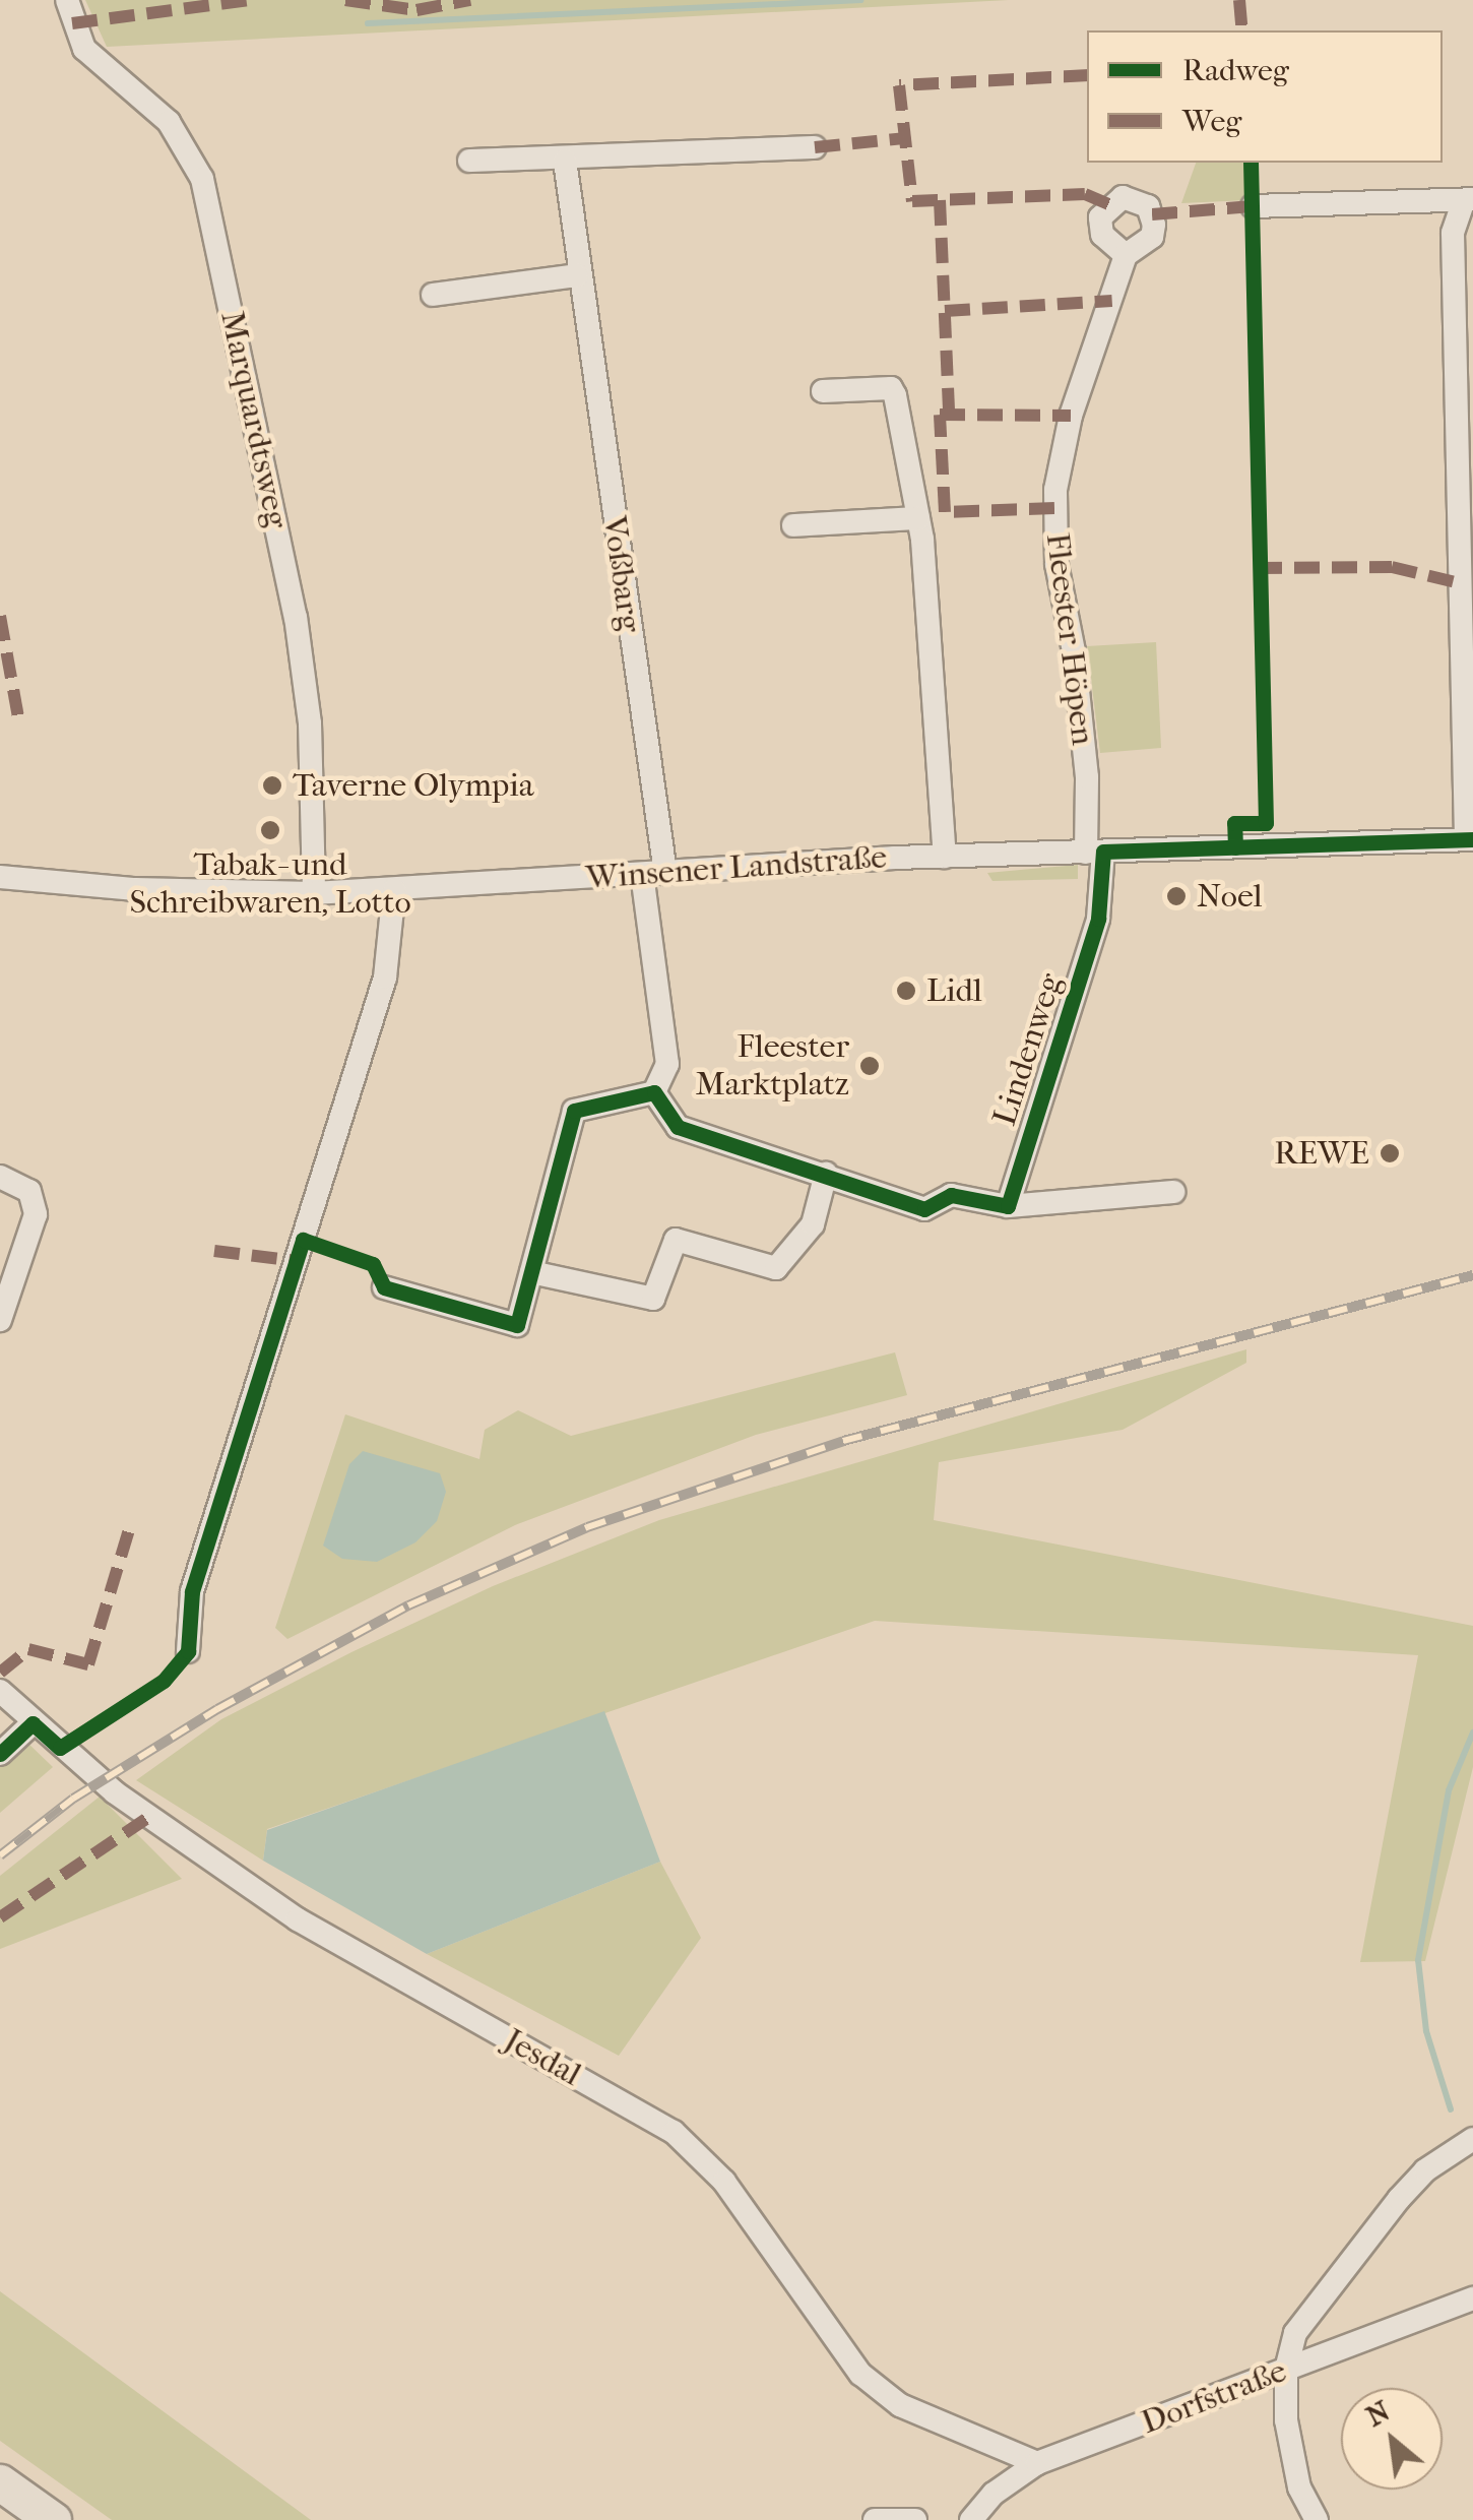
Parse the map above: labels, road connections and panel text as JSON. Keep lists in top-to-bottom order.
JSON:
{
  "streets": {
    "street": [
      "Marquardtsweg",
      "Voßbarg",
      "Fleester Höpen",
      "Winsener Landstraße",
      "Lindenweg",
      "Jesdal",
      "Dorfstraße"
    ]
  },
  "crossings": [
    ["Marquardtsweg", "Winsener Landstraße"],
    ["Voßbarg", "Winsener Landstraße"],
    ["Fleester Höpen", "Winsener Landstraße"],
    ["Fleester Höpen", "Lindenweg"],
    ["Winsener Landstraße", "Lindenweg"],
    ["Jesdal", "Dorfstraße"]
  ],
  "places": [
    "Taverne Olympia",
    "Tabak- und Schreibwaren, Lotto",
    "Noel",
    "Lidl",
    "Fleester Marktplatz",
    "REWE"
  ],
  "legend": ["Radweg", "Weg"],
  "north": "top left"
}
